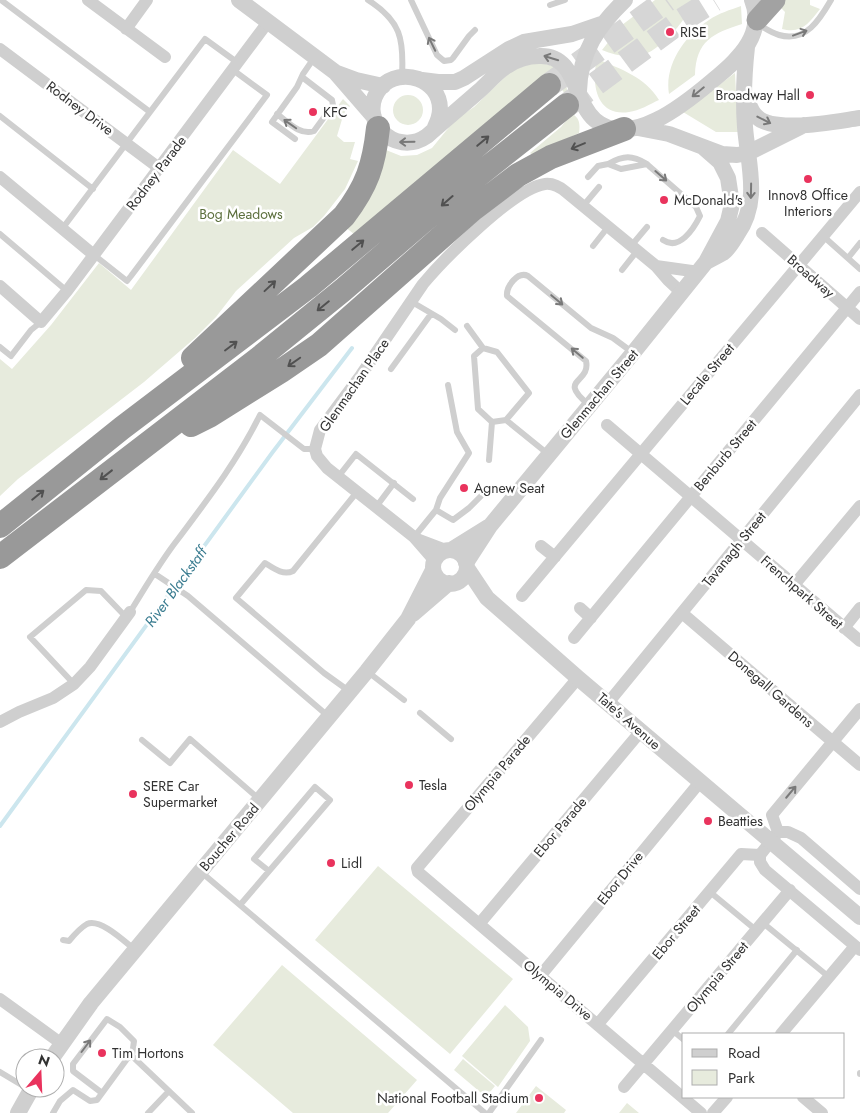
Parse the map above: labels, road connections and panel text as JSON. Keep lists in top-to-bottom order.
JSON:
{
  "streets": {
    "street": [
      "Rodney Drive",
      "Rodney Parade",
      "Broadway",
      "Lecale Street",
      "Glenmachan Place",
      "Glenmachan Street",
      "Benburb Street",
      "Tavanagh Street",
      "Frenchpark Street",
      "Donegall Gardens",
      "Tate's Avenue",
      "Olympia Parade",
      "Ebor Parade",
      "Boucher Road",
      "Ebor Drive",
      "Ebor Street",
      "Olympia Street",
      "Olympia Drive"
    ]
  },
  "crossings": [
    ["Rodney Drive", "Rodney Parade"],
    ["Broadway", "Lecale Street"],
    ["Broadway", "Benburb Street"],
    ["Lecale Street", "Frenchpark Street"],
    ["Glenmachan Place", "Glenmachan Street"],
    ["Glenmachan Place", "Tate's Avenue"],
    ["Glenmachan Place", "Boucher Road"],
    ["Glenmachan Street", "Tate's Avenue"],
    ["Glenmachan Street", "Boucher Road"],
    ["Benburb Street", "Frenchpark Street"],
    ["Tavanagh Street", "Frenchpark Street"],
    ["Tavanagh Street", "Donegall Gardens"],
    ["Tavanagh Street", "Tate's Avenue"],
    ["Tate's Avenue", "Olympia Parade"],
    ["Tate's Avenue", "Ebor Parade"],
    ["Tate's Avenue", "Boucher Road"],
    ["Tate's Avenue", "Ebor Drive"],
    ["Olympia Parade", "Olympia Drive"],
    ["Ebor Parade", "Olympia Drive"],
    ["Ebor Drive", "Olympia Drive"],
    ["Ebor Street", "Olympia Drive"],
    ["Olympia Street", "Olympia Drive"]
  ],
  "water": ["River Blackstaff"],
  "parks": ["Bog Meadows"],
  "places": [
    "RISE",
    "Broadway Hall",
    "KFC",
    "Innov8 Office Interiors",
    "McDonald's",
    "Agnew Seat",
    "Tesla",
    "SERE Car Supermarket",
    "Beatties",
    "Lidl",
    "Tim Hortons",
    "National Football Stadium"
  ],
  "legend": ["Road", "Park"],
  "north": "top"
}
